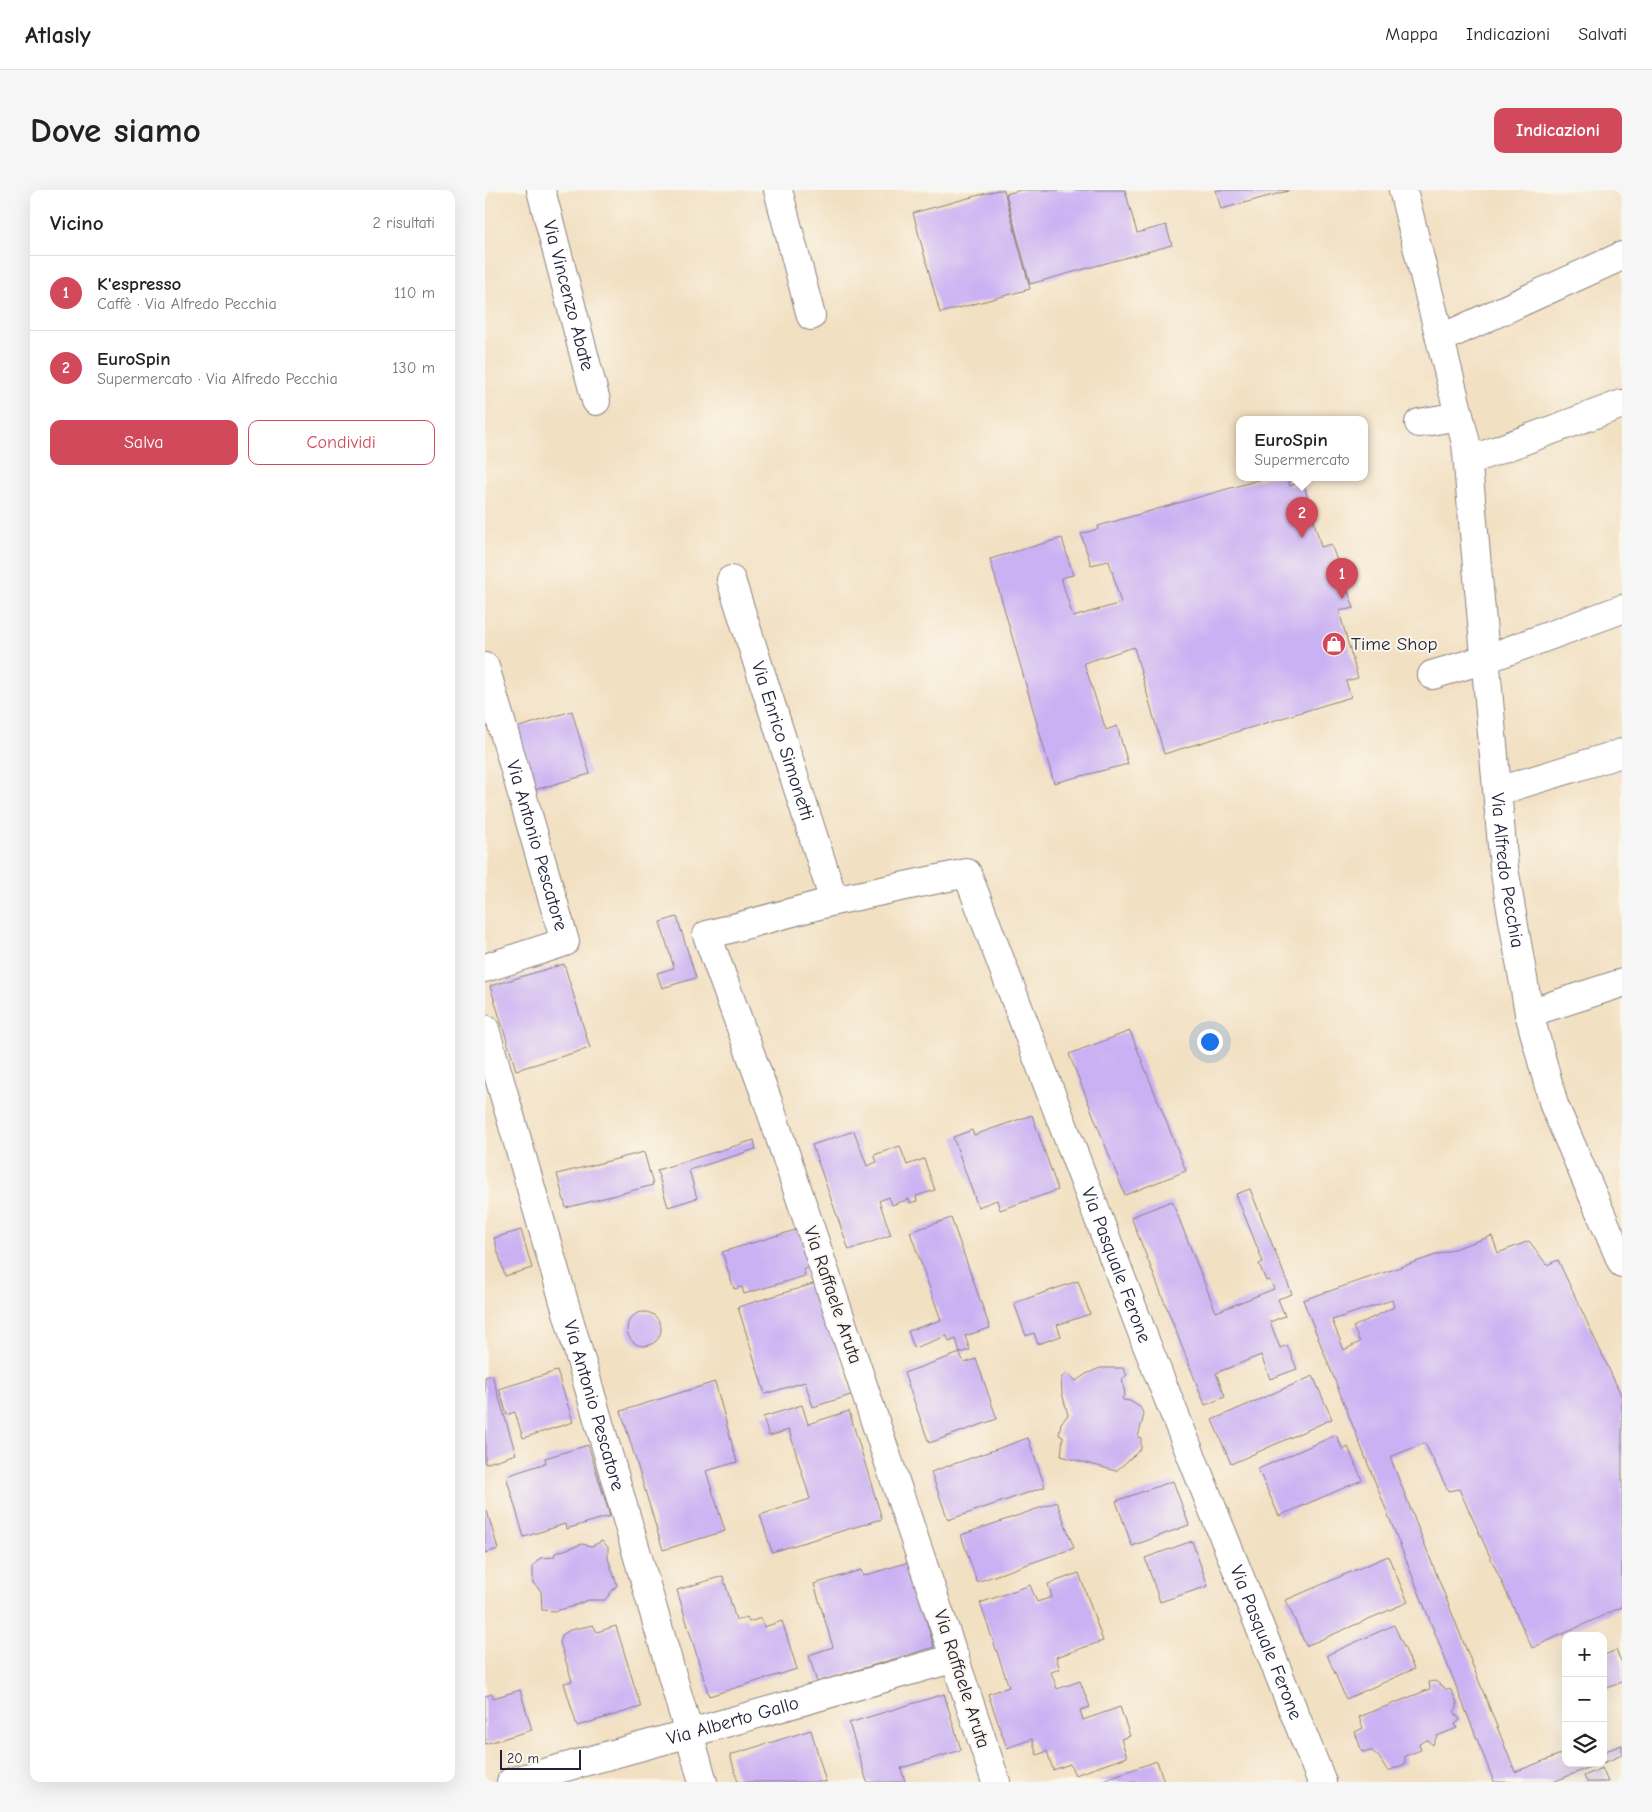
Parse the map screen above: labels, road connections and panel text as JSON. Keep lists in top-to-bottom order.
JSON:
{
  "streets": {
    "street": [
      "Via Vincenzo Abate",
      "Via Enrico Simonetti",
      "Via Antonio Pescatore",
      "Via Alfredo Pecchia",
      "Via Pasquale Ferone",
      "Via Raffaele Aruta",
      "Via Alberto Gallo"
    ]
  },
  "crossings": [
    ["Via Enrico Simonetti", "Via Pasquale Ferone"],
    ["Via Enrico Simonetti", "Via Raffaele Aruta"],
    ["Via Antonio Pescatore", "Via Alberto Gallo"],
    ["Via Pasquale Ferone", "Via Raffaele Aruta"],
    ["Via Raffaele Aruta", "Via Alberto Gallo"]
  ],
  "places": {
    "shop": ["Time Shop"]
  },
  "scale_bar": "20 m",
  "page": {
    "header": "Atlasly",
    "nav": ["Mappa", "Indicazioni", "Salvati"],
    "buttons": [
      "Indicazioni",
      ["Salva", "Condividi"]
    ],
    "title": "Dove siamo",
    "heading": ["Vicino", "2 risultati"],
    "list": [
      {
        "mark": "1",
        "name": "K'espresso",
        "note": "Caffè · Via Alfredo Pecchia",
        "value": "110 m"
      },
      {
        "mark": "2",
        "name": "EuroSpin",
        "note": "Supermercato · Via Alfredo Pecchia",
        "value": "130 m"
      }
    ],
    "popup": ["EuroSpin", "Supermercato"],
    "pins": ["2", "1"],
    "map_buttons": ["+", "−"],
    "scale": "20 m"
  }
}
